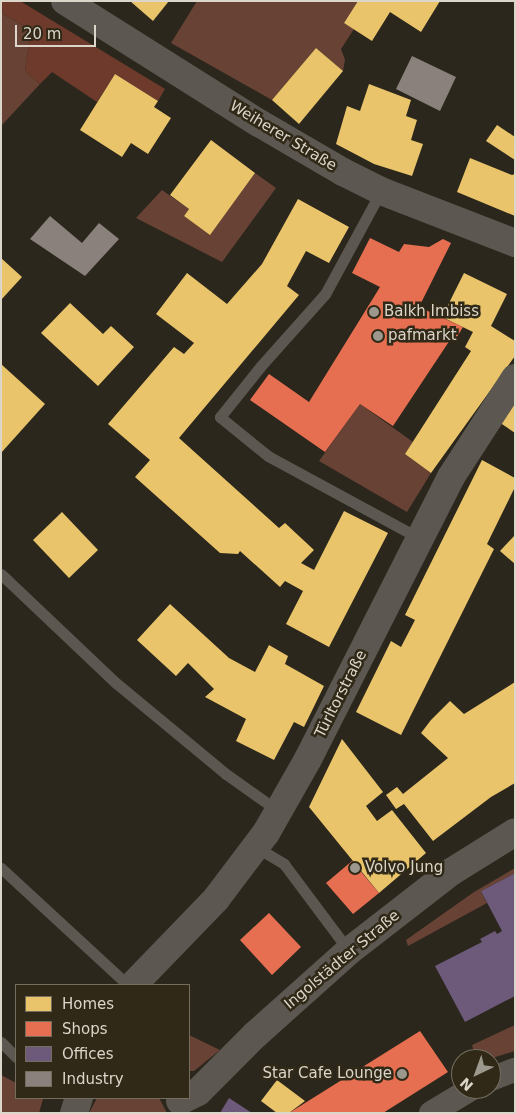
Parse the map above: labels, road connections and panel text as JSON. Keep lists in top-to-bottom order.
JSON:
{
  "streets": {
    "street": ["Weiherer Straße", "Türltorstraße", "Ingolstädter Straße"]
  },
  "places": [
    "Balkh Imbiss",
    "pafmarkt",
    "Volvo Jung",
    "Star Cafe Lounge"
  ],
  "legend": [
    "Homes",
    "Shops",
    "Offices",
    "Industry"
  ],
  "scale_bar": "20 m",
  "north": "bottom left"
}
